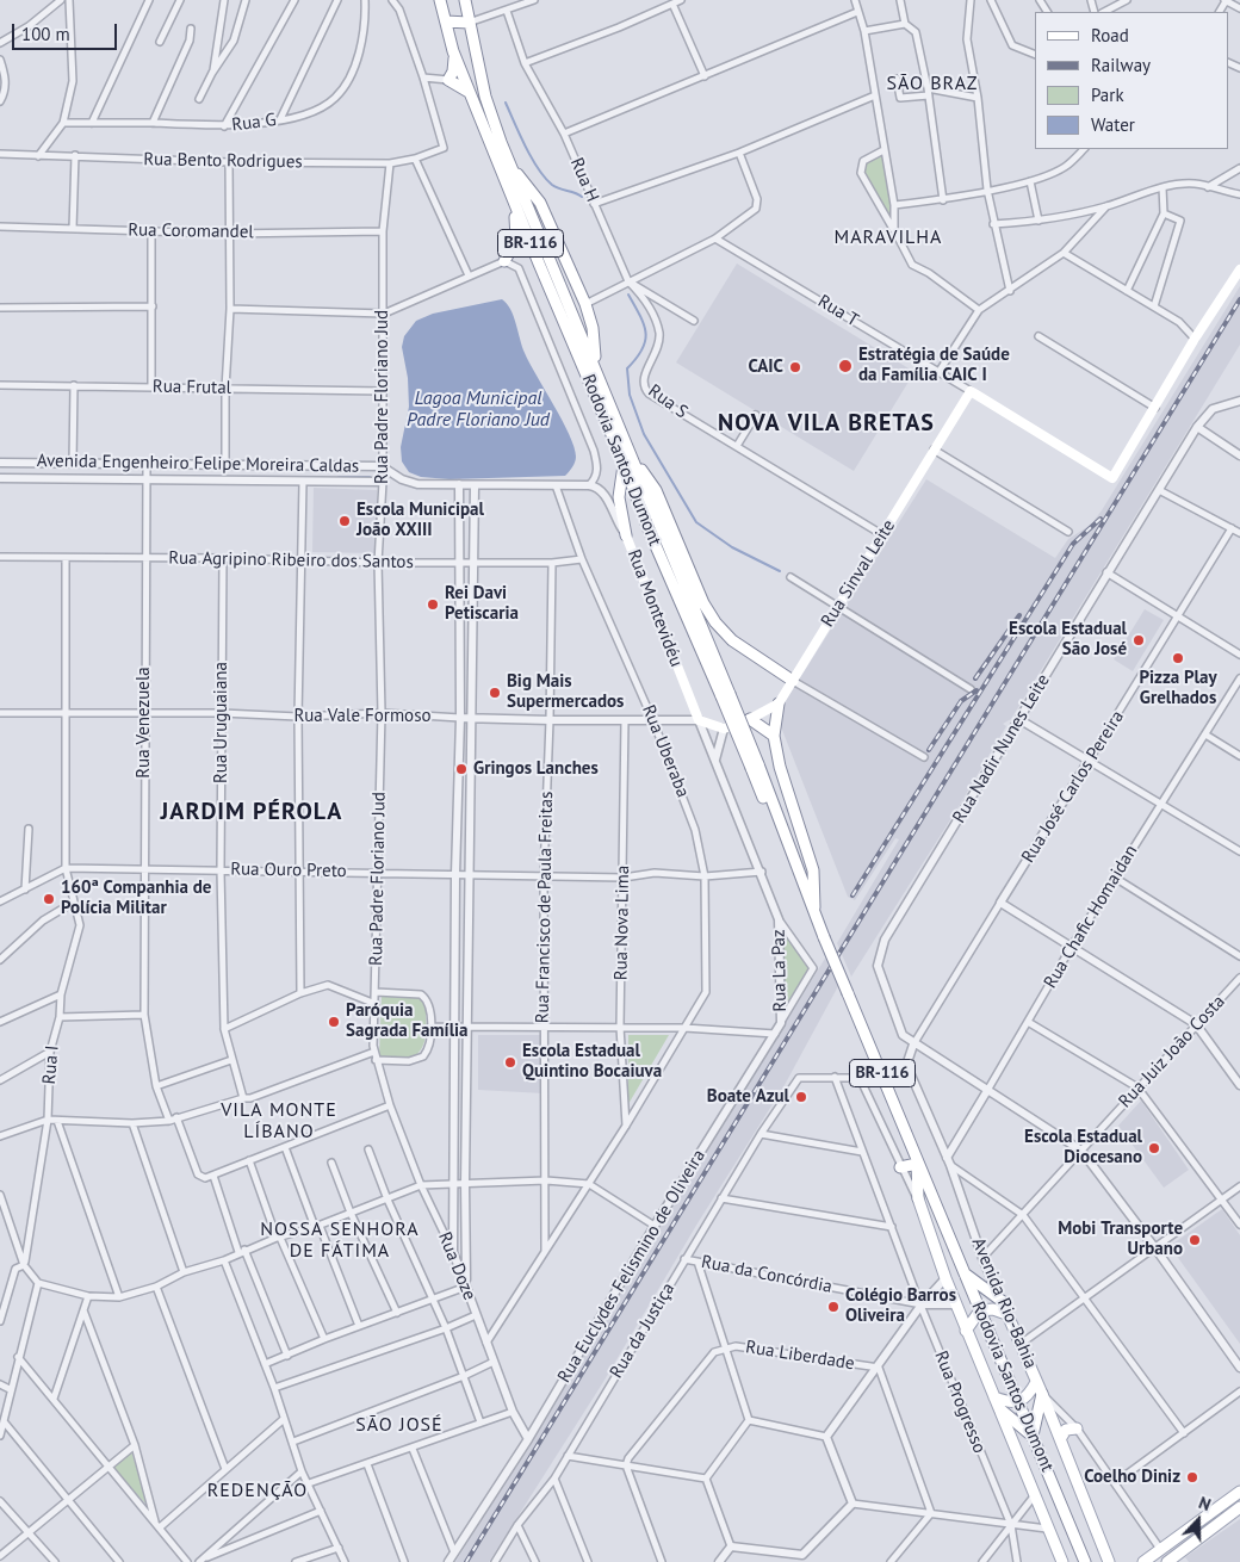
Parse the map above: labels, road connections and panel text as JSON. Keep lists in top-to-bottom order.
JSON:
{
  "streets": {
    "main road": [
      "BR-116",
      "Rua T",
      "Rodovia Santos Dumont",
      "Rua Sinval Leite",
      "Rua Montevidéu",
      "Rua Vale Formoso",
      "Avenida Rio-Bahia"
    ],
    "street": [
      "Rua G",
      "Rua Bento Rodrigues",
      "Rua H",
      "Rua Coromandel",
      "Rua Frutal",
      "Rua Padre Floriano Jud",
      "Rua S",
      "Avenida Engenheiro Felipe Moreira Caldas",
      "Rua Agripino Ribeiro dos Santos",
      "Rua Venezuela",
      "Rua Uruguaiana",
      "Rua Nadir Nunes Leite",
      "Rua Uberaba",
      "Rua José Carlos Pereira",
      "Rua Ouro Preto",
      "Rua Francisco de Paula Freitas",
      "Rua Chafic Homaidan",
      "Rua Nova Lima",
      "Rua La Paz",
      "Rua Juiz João Costa",
      "Rua I",
      "Rua Doze",
      "Rua Euclydes Felismino de Oliveira",
      "Rua da Concórdia",
      "Rua da Justiça",
      "Rua Liberdade",
      "Rua Progresso"
    ]
  },
  "crossings": [
    ["Rua Bento Rodrigues", "Rua Padre Floriano Jud"],
    ["Rua H", "Rua S"],
    ["Rua Coromandel", "Rua Padre Floriano Jud"],
    ["Rua T", "Rua Sinval Leite"],
    ["Rua Frutal", "Rua Padre Floriano Jud"],
    ["Rua Padre Floriano Jud", "Avenida Engenheiro Felipe Moreira Caldas"],
    ["Rua Padre Floriano Jud", "Rua Agripino Ribeiro dos Santos"],
    ["Rua Padre Floriano Jud", "Rua Vale Formoso"],
    ["Rua Padre Floriano Jud", "Rua Ouro Preto"],
    ["Rua Padre Floriano Jud", "Rua Doze"],
    ["Rua S", "Rua Sinval Leite"],
    ["Avenida Engenheiro Felipe Moreira Caldas", "Rua Montevidéu"],
    ["Avenida Engenheiro Felipe Moreira Caldas", "Rua Venezuela"],
    ["Avenida Engenheiro Felipe Moreira Caldas", "Rua Uberaba"],
    ["Rua Agripino Ribeiro dos Santos", "Rua Venezuela"],
    ["Rua Agripino Ribeiro dos Santos", "Rua Uruguaiana"],
    ["Rua Agripino Ribeiro dos Santos", "Rua Uberaba"],
    ["Rua Agripino Ribeiro dos Santos", "Rua Francisco de Paula Freitas"],
    ["Rua Agripino Ribeiro dos Santos", "Rua I"],
    ["Rua Sinval Leite", "Rua Vale Formoso"],
    ["Rua Montevidéu", "Rua Vale Formoso"],
    ["Rua Montevidéu", "Rua Ouro Preto"],
    ["Rua Montevidéu", "Rua La Paz"],
    ["Rua Montevidéu", "Rua Euclydes Felismino de Oliveira"],
    ["Rua Vale Formoso", "Rua Venezuela"],
    ["Rua Vale Formoso", "Rua Uruguaiana"],
    ["Rua Vale Formoso", "Rua Uberaba"],
    ["Rua Vale Formoso", "Rua Francisco de Paula Freitas"],
    ["Rua Vale Formoso", "Rua Nova Lima"],
    ["Rua Vale Formoso", "Rua I"],
    ["Rua Venezuela", "Rua Ouro Preto"],
    ["Rua Uruguaiana", "Rua Ouro Preto"],
    ["Rua Nadir Nunes Leite", "Rua José Carlos Pereira"],
    ["Rua Nadir Nunes Leite", "Avenida Rio-Bahia"],
    ["Rua Uberaba", "Rua Ouro Preto"],
    ["Rua Uberaba", "Rua Francisco de Paula Freitas"],
    ["Rua Uberaba", "Rua Nova Lima"],
    ["Rua Uberaba", "Rua Doze"],
    ["Rua José Carlos Pereira", "Avenida Rio-Bahia"],
    ["Rua Ouro Preto", "Rua Francisco de Paula Freitas"],
    ["Rua Ouro Preto", "Rua Nova Lima"],
    ["Rua Ouro Preto", "Rua I"],
    ["Rua Chafic Homaidan", "Avenida Rio-Bahia"],
    ["Rua La Paz", "Rua Euclydes Felismino de Oliveira"],
    ["Rua Juiz João Costa", "Avenida Rio-Bahia"],
    ["Rua Doze", "Rua Euclydes Felismino de Oliveira"],
    ["Rua da Concórdia", "Rua da Justiça"],
    ["Rua da Concórdia", "Rua Progresso"],
    ["Rua da Justiça", "Rua Progresso"]
  ],
  "districts": [
    "SÃO BRAZ",
    "MARAVILHA",
    "NOVA VILA BRETAS",
    "JARDIM PÉROLA",
    "VILA MONTE LÍBANO",
    "NOSSA SENHORA DE FÁTIMA",
    "SÃO JOSÉ",
    "REDENÇÃO"
  ],
  "water": ["Lagoa Municipal Padre Floriano Jud"],
  "places": [
    "Estratégia de Saúde da Família CAIC I",
    "CAIC",
    "Escola Municipal João XXIII",
    "Rei Davi Petiscaria",
    "Escola Estadual São José",
    "Pizza Play Grelhados",
    "Big Mais Supermercados",
    "Gringos Lanches",
    "160ª Companhia de Polícia Militar",
    "Paróquia Sagrada Família",
    "Escola Estadual Quintino Bocaiuva",
    "Boate Azul",
    "Escola Estadual Diocesano",
    "Mobi Transporte Urbano",
    "Colégio Barros Oliveira",
    "Coelho Diniz"
  ],
  "legend": [
    "Road",
    "Railway",
    "Park",
    "Water"
  ],
  "scale_bar": "100 m",
  "north": "top"
}
